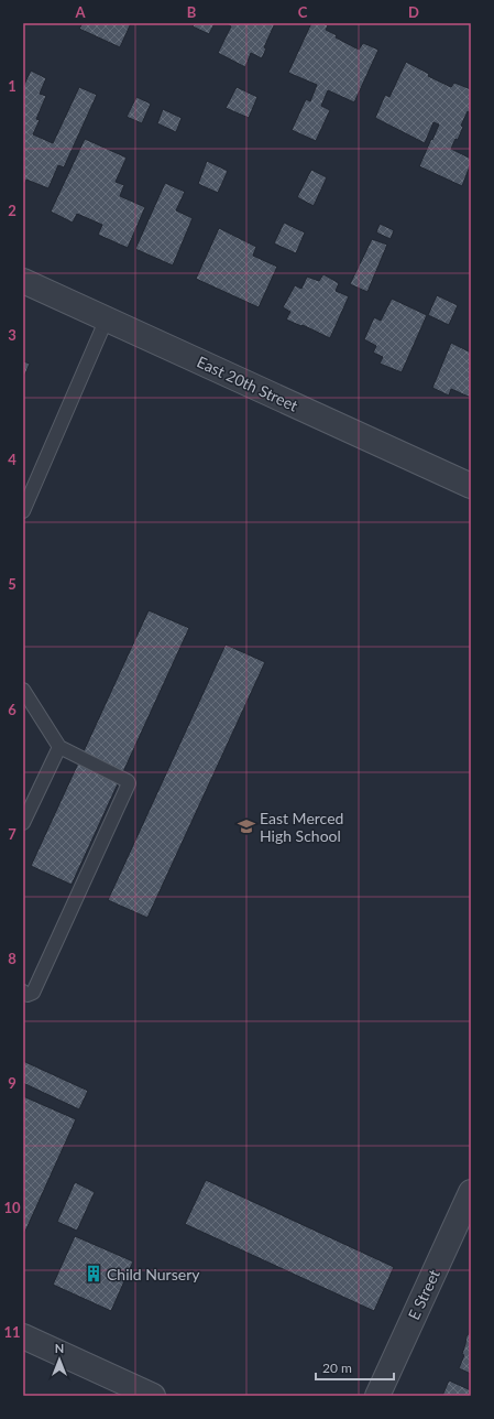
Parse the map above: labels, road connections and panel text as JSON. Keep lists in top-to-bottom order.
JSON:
{
  "streets": {
    "street": ["East 20th Street", "E Street"]
  },
  "places": {
    "school or university": ["East Merced High School"],
    "building": ["Child Nursery"]
  },
  "scale_bar": "20 m",
  "north": "top",
  "grid": {
    "columns": [
      "A",
      "B",
      "C",
      "D"
    ],
    "rows": [
      "1",
      "2",
      "3",
      "4",
      "5",
      "6",
      "7",
      "8",
      "9",
      "10",
      "11"
    ]
  }
}
